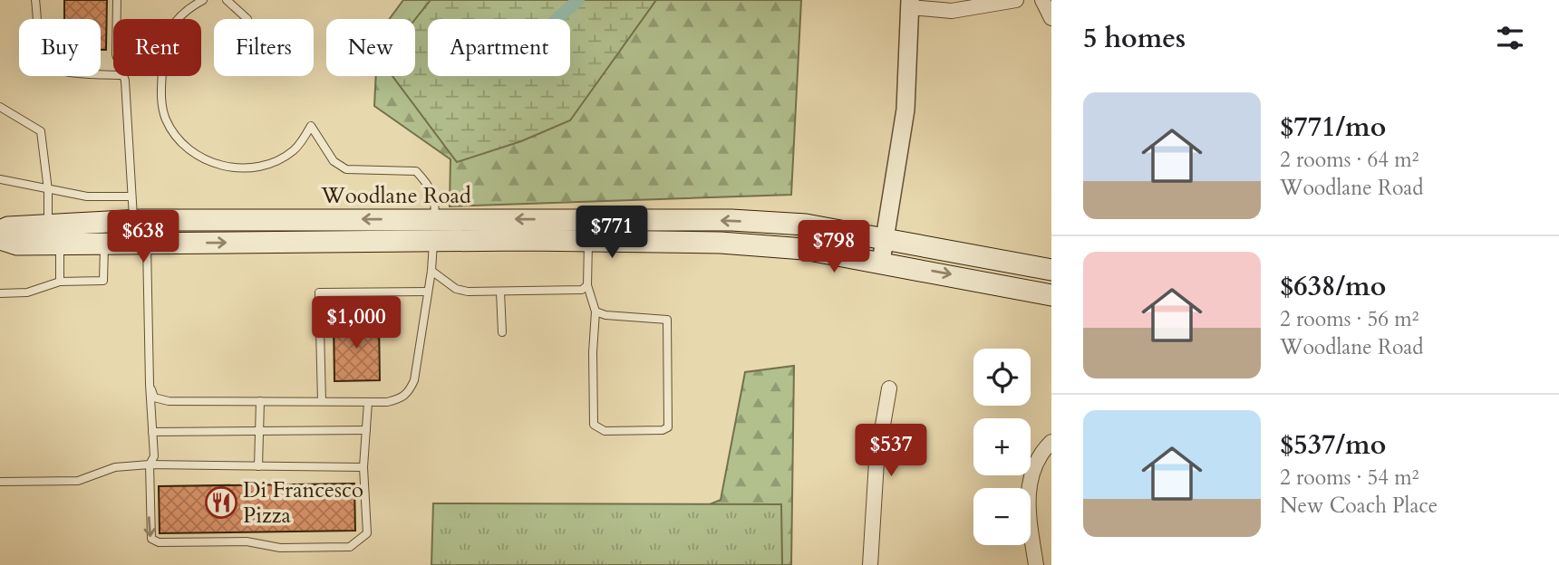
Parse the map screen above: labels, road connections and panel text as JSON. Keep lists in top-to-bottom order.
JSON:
{
  "streets": {
    "main road": ["Woodlane Road"]
  },
  "places": {
    "restaurant": ["Di Francesco Pizza"]
  },
  "page": {
    "heading": "5 homes",
    "chip": [
      "Buy",
      "Rent",
      "Filters",
      "New",
      "Apartment"
    ],
    "list": [
      {
        "name": "$771/mo",
        "note": "2 rooms · 64 m² · Woodlane Road"
      },
      {
        "name": "$638/mo",
        "note": "2 rooms · 56 m² · Woodlane Road"
      },
      {
        "name": "$537/mo",
        "note": "2 rooms · 54 m² · New Coach Place"
      }
    ],
    "price": [
      "$771",
      "$638",
      "$798",
      "$1,000",
      "$537"
    ],
    "map_buttons": ["+", "−"]
  }
}
